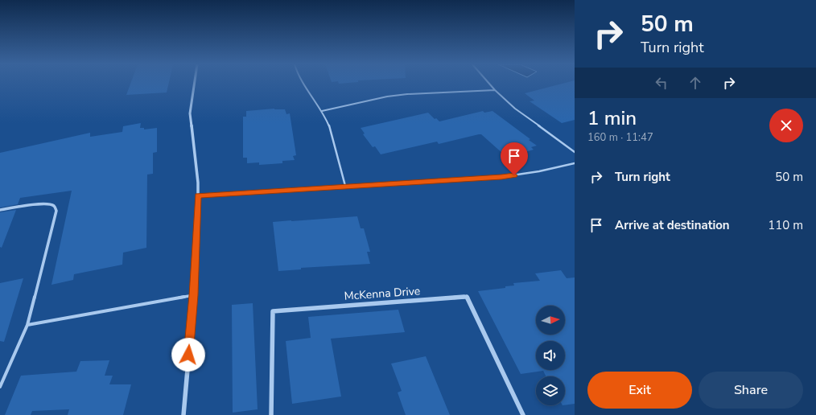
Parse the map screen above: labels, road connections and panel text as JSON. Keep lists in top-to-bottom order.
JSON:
{
  "streets": {
    "street": ["McKenna Drive"]
  },
  "north": "right",
  "page": {
    "turn": ["50 m", "Turn right"],
    "heading": ["1 min", "160 m · 11:47"],
    "list": [
      {
        "name": "Turn right",
        "value": "50 m"
      },
      {
        "name": "Arrive at destination",
        "value": "110 m"
      }
    ],
    "buttons": ["Exit", "Share"]
  }
}
